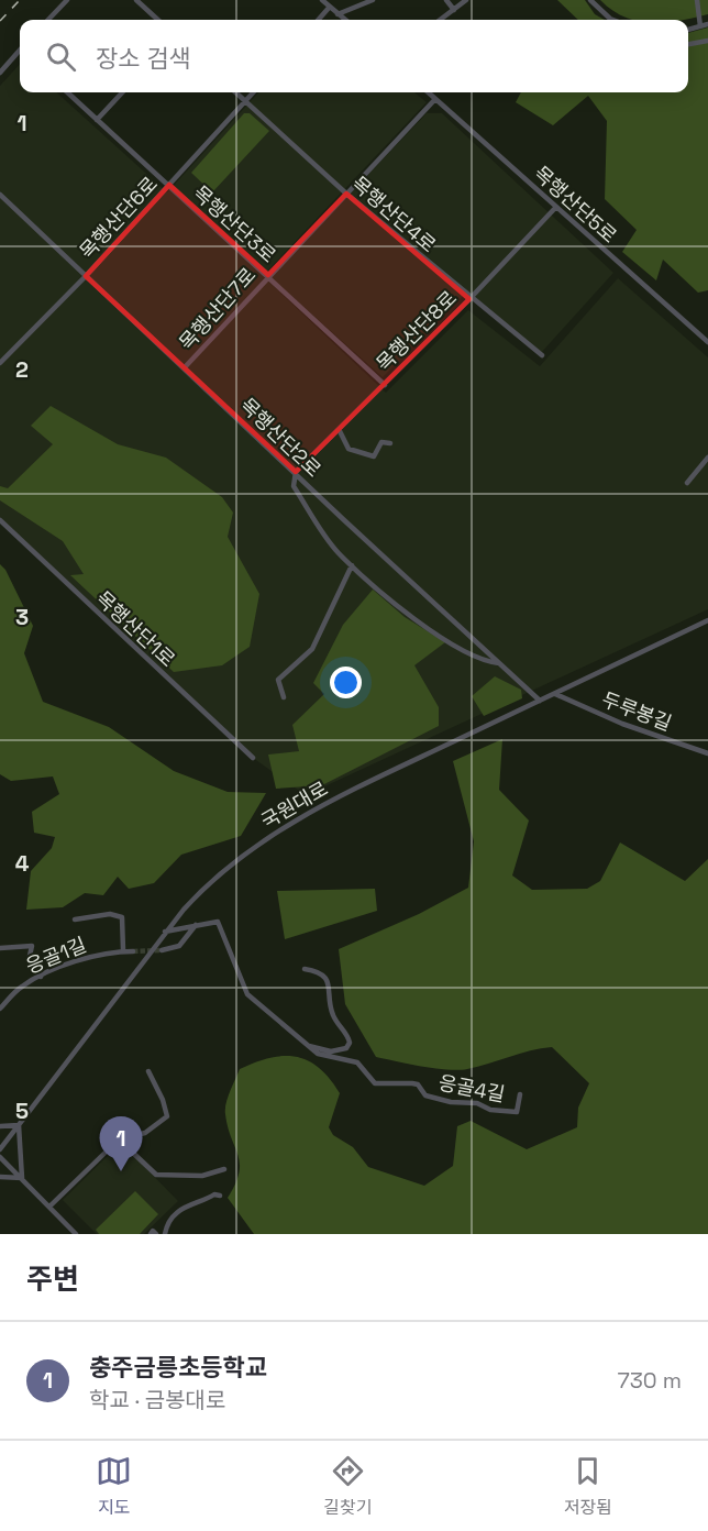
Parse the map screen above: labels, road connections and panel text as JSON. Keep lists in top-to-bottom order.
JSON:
{
  "streets": {
    "street": [
      "목행산단5로",
      "목행산단4로",
      "목행산단6로",
      "목행산단3로",
      "목행산단7로",
      "목행산단8로",
      "목행산단2로",
      "목행산단1로",
      "두루봉길",
      "국원대로",
      "응골1길",
      "응골4길"
    ]
  },
  "crossings": [
    ["목행산단5로", "목행산단7로"],
    ["목행산단5로", "목행산단8로"],
    ["목행산단4로", "목행산단6로"],
    ["목행산단4로", "목행산단7로"],
    ["목행산단4로", "목행산단8로"],
    ["목행산단6로", "목행산단3로"],
    ["목행산단6로", "목행산단2로"],
    ["목행산단3로", "목행산단7로"],
    ["목행산단3로", "목행산단8로"],
    ["목행산단7로", "목행산단2로"],
    ["목행산단8로", "목행산단2로"],
    ["목행산단2로", "국원대로"],
    ["두루봉길", "국원대로"],
    ["국원대로", "응골4길"]
  ],
  "page": {
    "search": "장소 검색",
    "pins": "1",
    "heading": "주변",
    "list": [
      {
        "mark": "1",
        "name": "충주금릉초등학교",
        "note": "학교 · 금봉대로",
        "value": "730 m"
      }
    ],
    "nav": ["지도", "길찾기", "저장됨"]
  },
  "grid": {
    "rows": [
      "1",
      "2",
      "3",
      "4",
      "5"
    ]
  }
}
